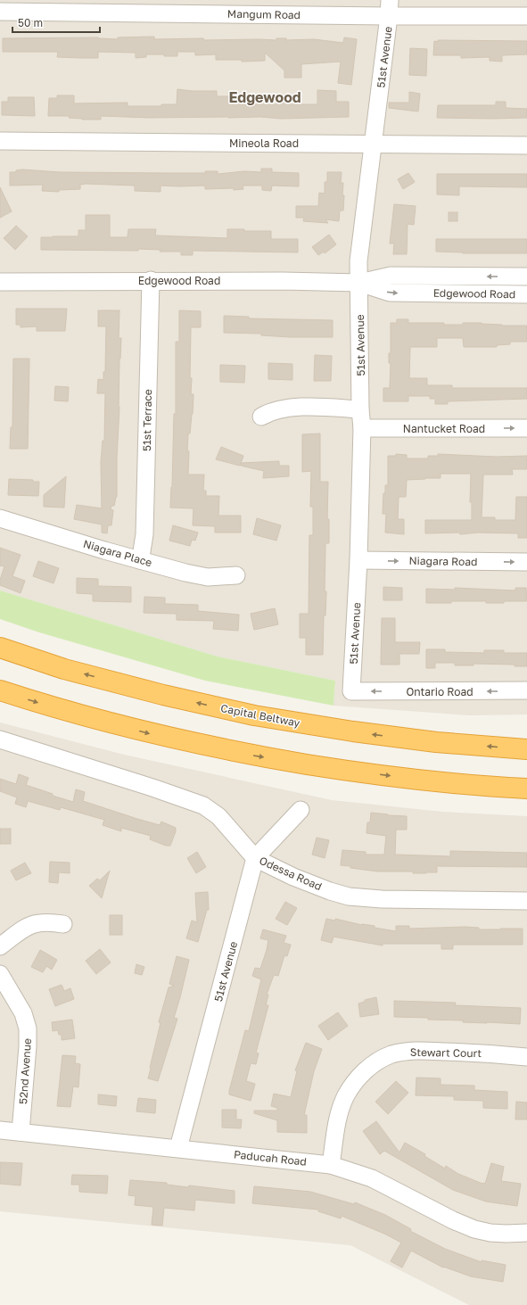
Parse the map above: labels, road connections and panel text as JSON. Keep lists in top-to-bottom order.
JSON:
{
  "streets": {
    "highway": ["Capital Beltway"],
    "street": [
      "Mangum Road",
      "51st Avenue",
      "Mineola Road",
      "Edgewood Road",
      "51st Terrace",
      "Nantucket Road",
      "Niagara Place",
      "Niagara Road",
      "Ontario Road",
      "Odessa Road",
      "Stewart Court",
      "52nd Avenue",
      "Paducah Road"
    ]
  },
  "crossings": [
    ["Mangum Road", "51st Avenue"],
    ["51st Avenue", "Mineola Road"],
    ["51st Avenue", "Edgewood Road"],
    ["51st Avenue", "Nantucket Road"],
    ["51st Avenue", "Niagara Road"],
    ["51st Avenue", "Ontario Road"],
    ["51st Avenue", "Odessa Road"],
    ["51st Avenue", "Paducah Road"],
    ["Edgewood Road", "51st Terrace"],
    ["51st Terrace", "Niagara Place"],
    ["Stewart Court", "Paducah Road"],
    ["52nd Avenue", "Paducah Road"]
  ],
  "one_way": ["Nantucket Road", "Niagara Road", "Ontario Road"],
  "districts": ["Edgewood"],
  "scale_bar": "50 m"
}
